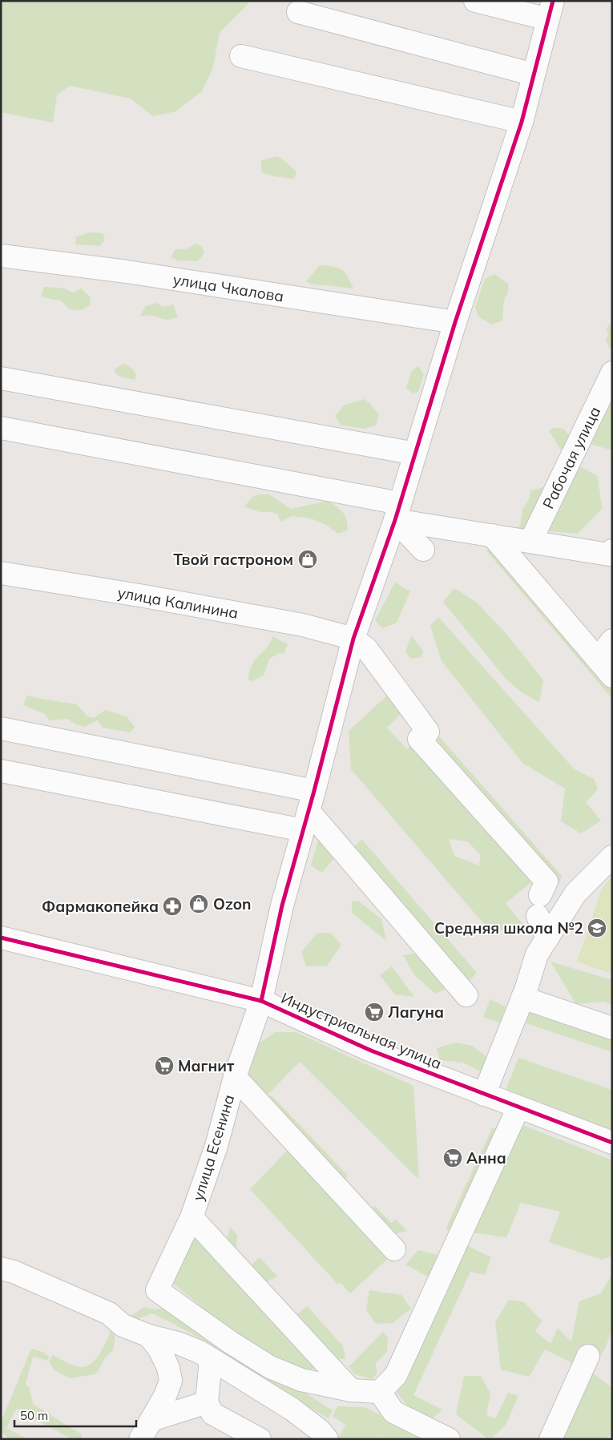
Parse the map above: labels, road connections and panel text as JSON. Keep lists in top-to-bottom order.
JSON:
{
  "streets": {
    "street": [
      "улица Чкалова",
      "Рабочая улица",
      "улица Калинина",
      "Индустриальная улица",
      "улица Есенина"
    ]
  },
  "crossings": [
    ["улица Чкалова", "улица Есенина"],
    ["улица Калинина", "улица Есенина"],
    ["Индустриальная улица", "улица Есенина"]
  ],
  "places": {
    "shop": ["Твой гастроном", "Ozon"],
    "pharmacy": ["Фармакопейка"],
    "school or university": ["Средняя школа №2"],
    "supermarket": ["Лагуна", "Магнит", "Анна"]
  },
  "scale_bar": "50 m"
}
